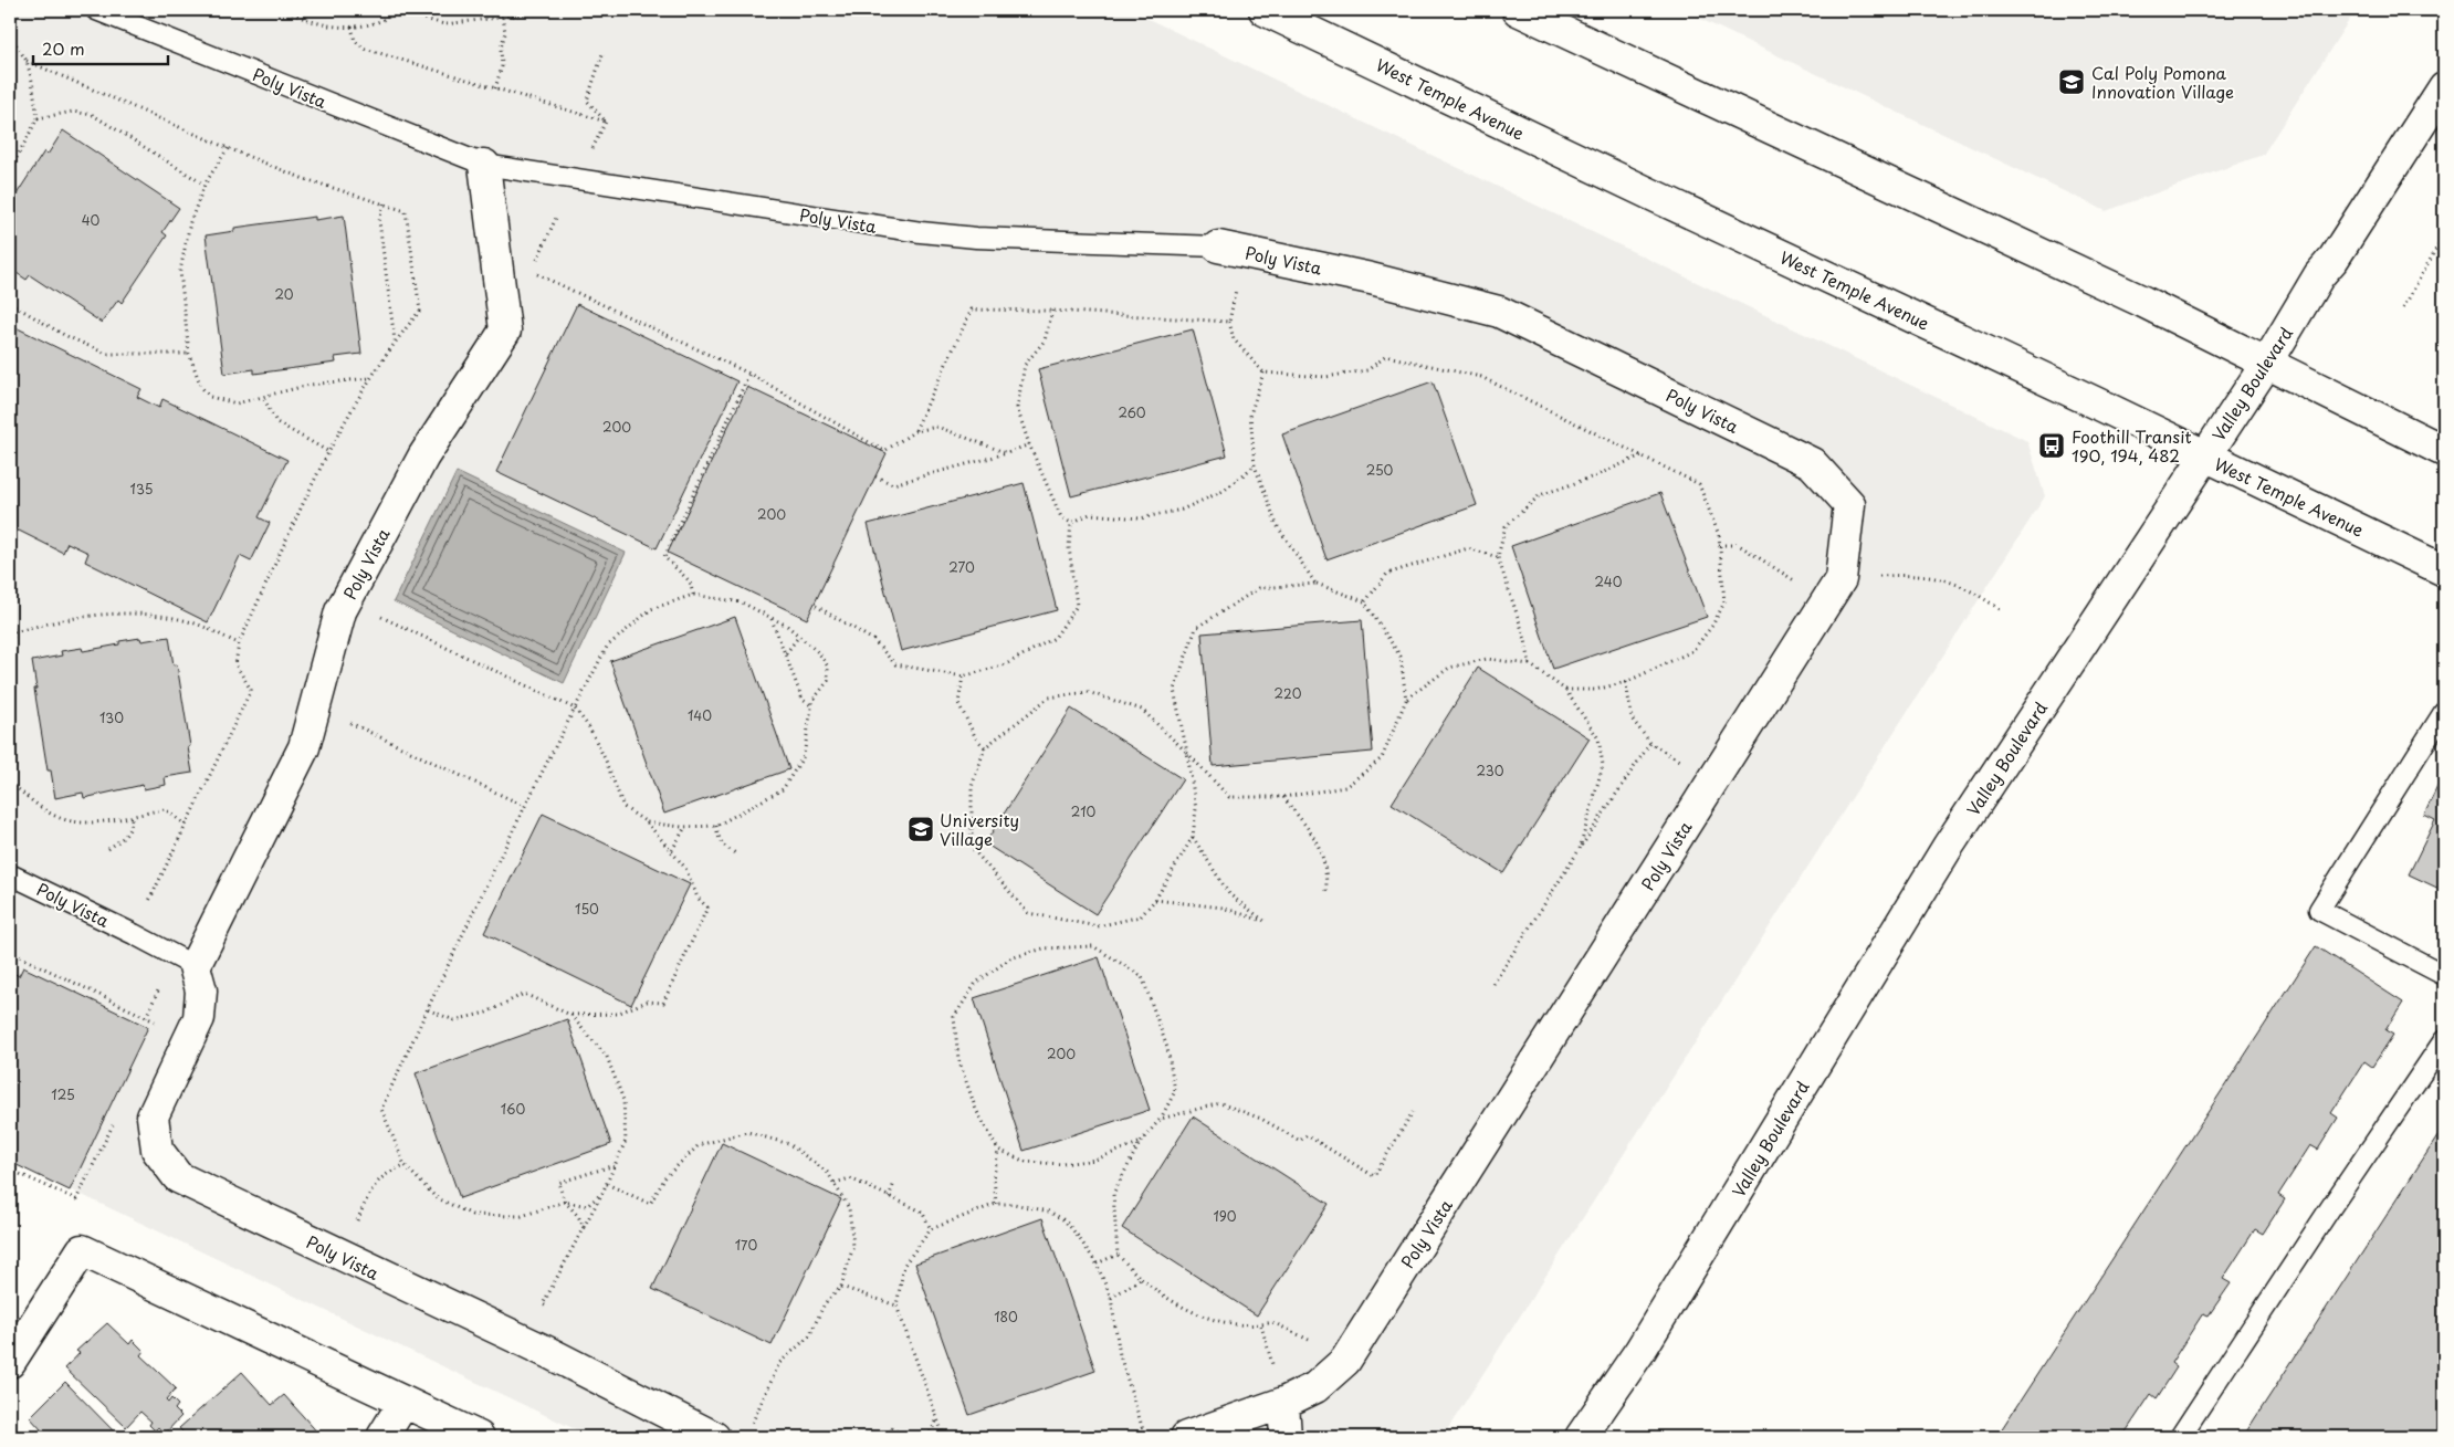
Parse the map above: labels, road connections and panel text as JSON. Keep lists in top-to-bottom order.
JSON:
{
  "streets": {
    "street": ["Poly Vista", "West Temple Avenue", "Valley Boulevard"]
  },
  "crossings": [
    ["West Temple Avenue", "Valley Boulevard"]
  ],
  "places": {
    "school or university": ["Cal Poly Pomona Innovation Village", "University Village"],
    "bus stop": ["Foothill Transit 190, 194, 482"]
  },
  "house_numbers": [
    "40",
    "20",
    "260",
    "200",
    "250",
    "135",
    "200",
    "270",
    "240",
    "220",
    "140",
    "130",
    "230",
    "210",
    "150",
    "200",
    "125",
    "160",
    "190",
    "170",
    "180"
  ],
  "scale_bar": "20 m"
}
